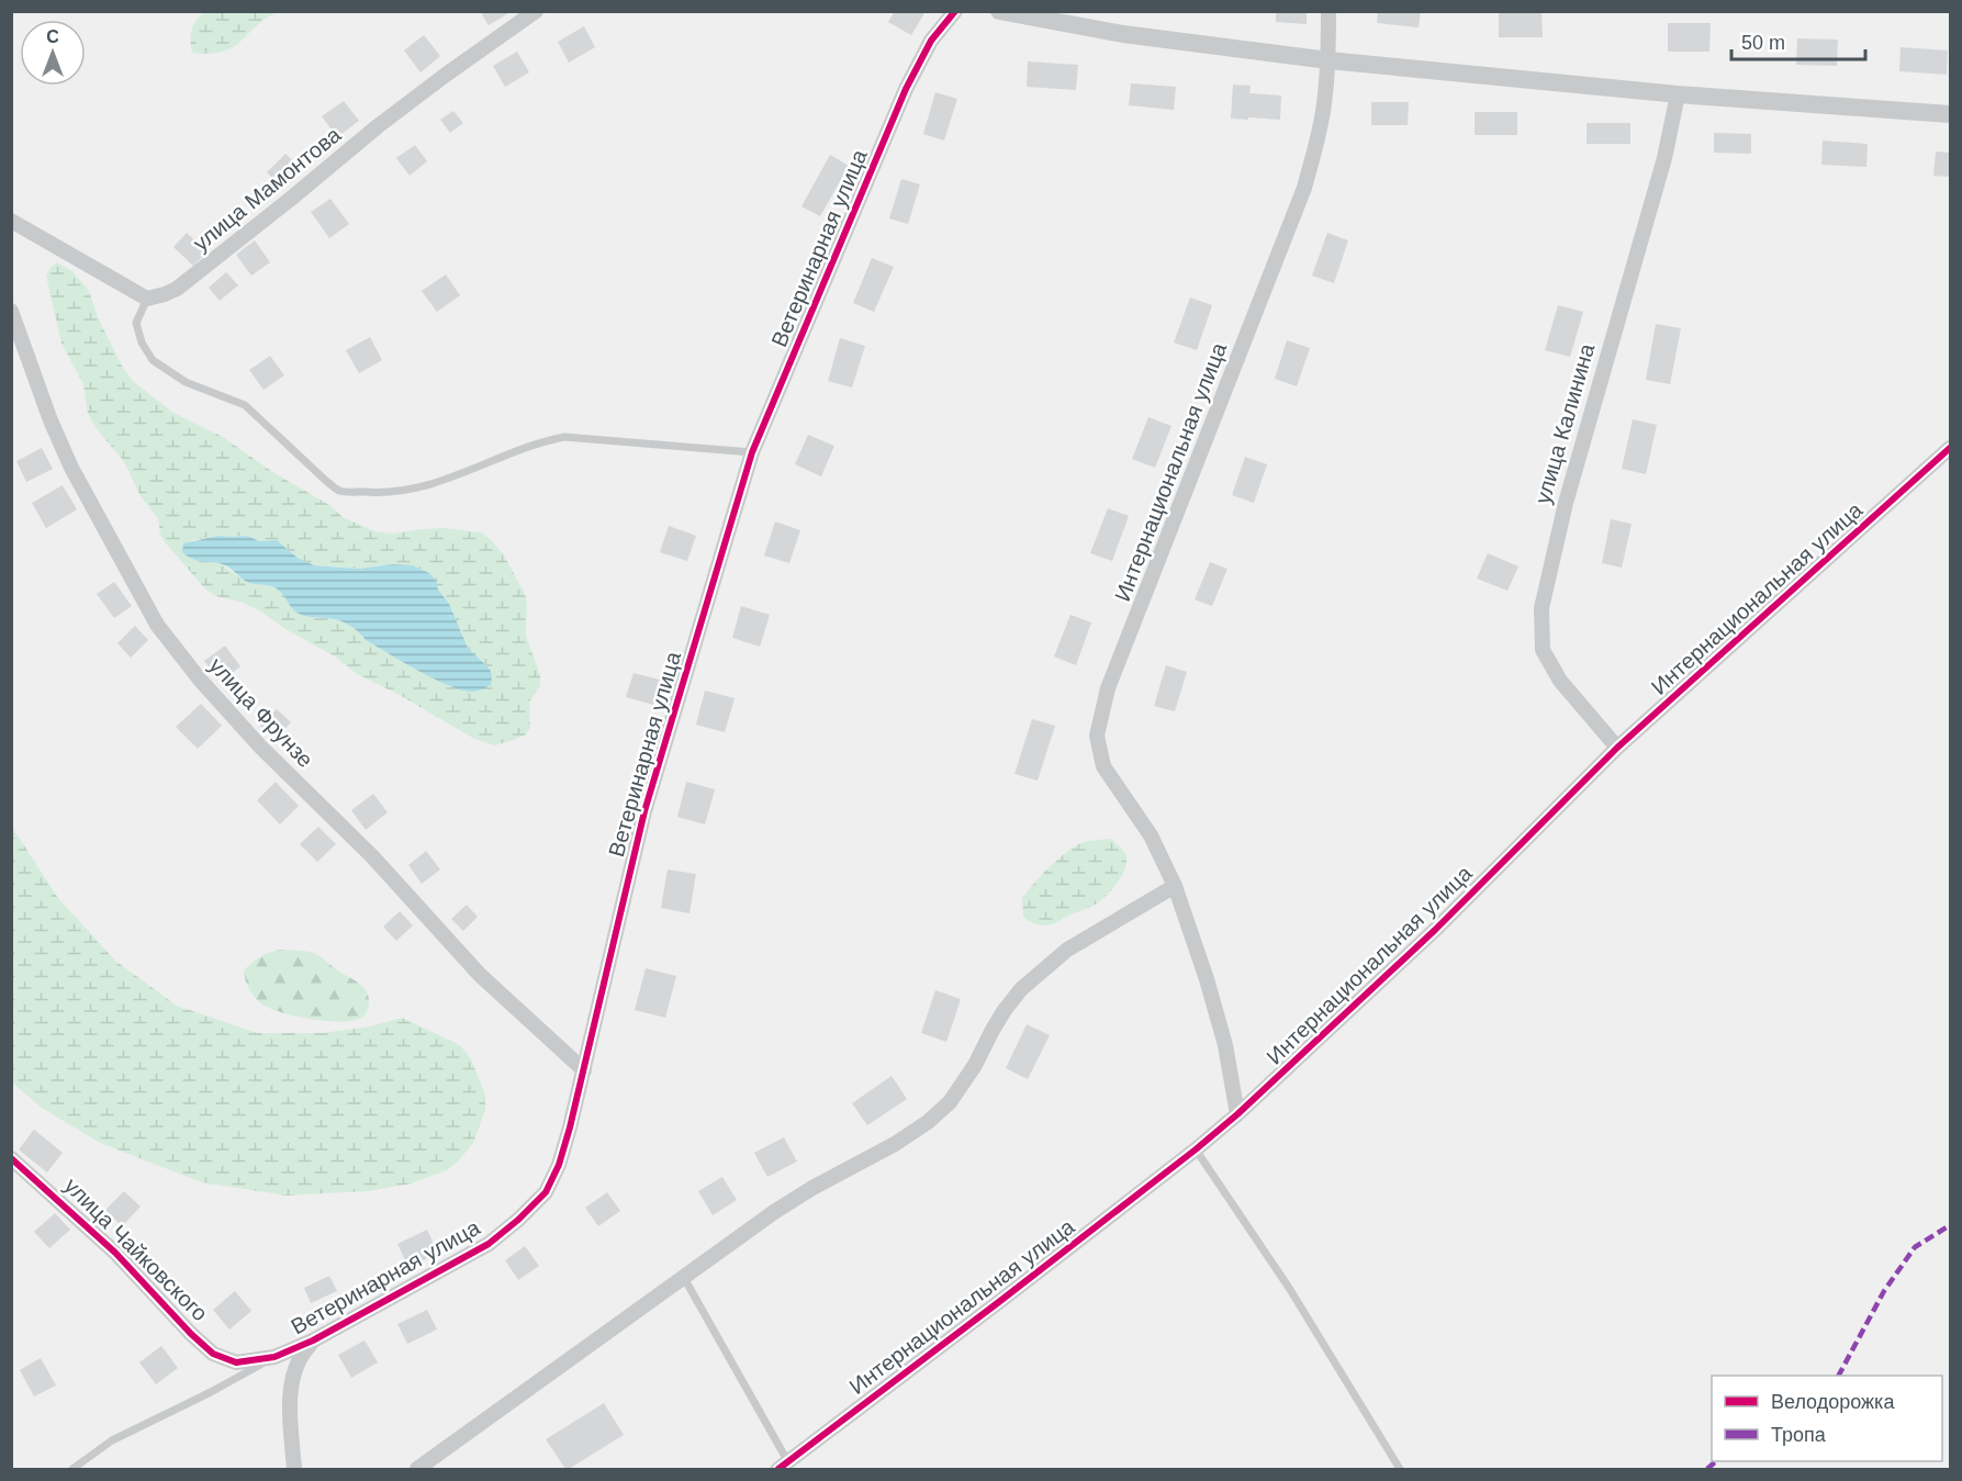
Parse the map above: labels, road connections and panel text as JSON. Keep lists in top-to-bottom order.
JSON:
{
  "streets": {
    "street": [
      "улица Мамонтова",
      "Ветеринарная улица",
      "улица Калинина",
      "Интернациональная улица",
      "улица Фрунзе",
      "улица Чайковского"
    ]
  },
  "crossings": [
    ["Ветеринарная улица", "улица Фрунзе"],
    ["Ветеринарная улица", "улица Чайковского"],
    ["улица Калинина", "Интернациональная улица"]
  ],
  "legend": ["Велодорожка", "Тропа"],
  "scale_bar": "50 m",
  "north": "top"
}
